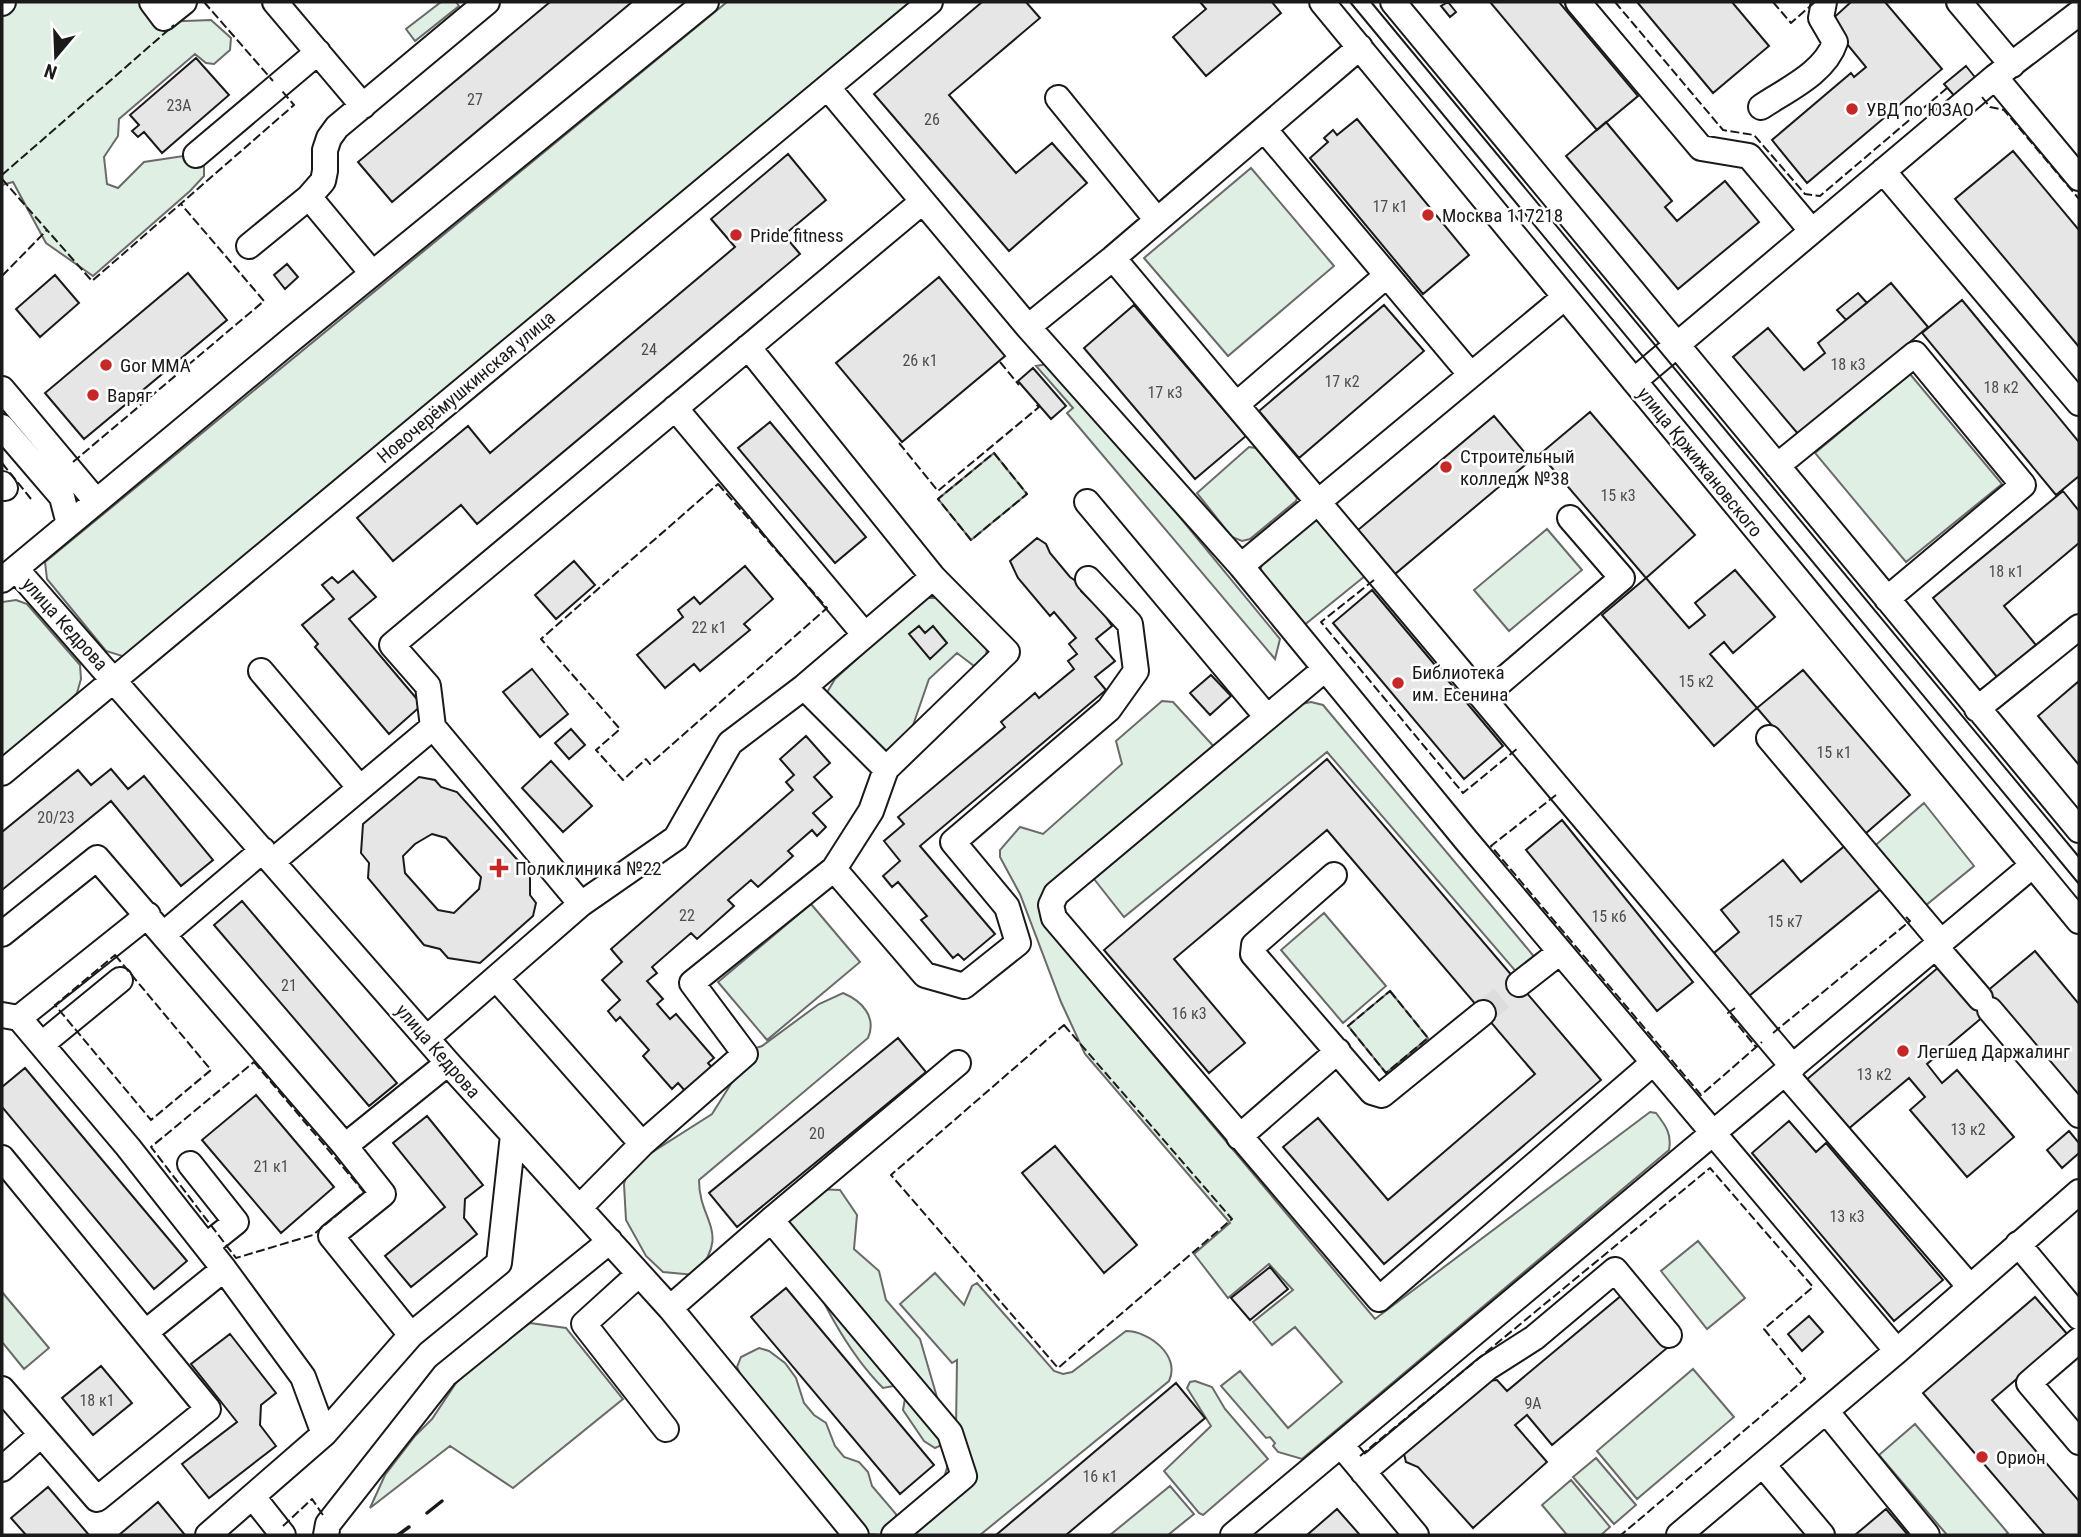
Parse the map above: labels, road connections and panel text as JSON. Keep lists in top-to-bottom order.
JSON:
{
  "streets": {
    "street": ["Новочерёмушкинская улица", "улица Кржижановского", "улица Кедрова"]
  },
  "crossings": [
    ["Новочерёмушкинская улица", "улица Кедрова"]
  ],
  "places": {
    "other": [
      "УВД по ЮЗАО",
      "Москва 117218",
      "Pride fitness",
      "Gor MMA",
      "Варяг",
      "Строительный колледж №38",
      "Библиотека им. Есенина",
      "Легшед Даржалинг",
      "Орион"
    ],
    "health": ["Поликлиника №22"]
  },
  "house_numbers": [
    "27",
    "23А",
    "26",
    "17 к1",
    "24",
    "26 к1",
    "18 к3",
    "17 к2",
    "18 к2",
    "17 к3",
    "15 к3",
    "18 к1",
    "22 к1",
    "15 к2",
    "15 к1",
    "20/23",
    "22",
    "15 к6",
    "15 к7",
    "21",
    "16 к3",
    "13 к2",
    "13 к2",
    "20",
    "21 к1",
    "13 к3",
    "18 к1",
    "9А",
    "16 к1"
  ],
  "north": "bottom"
}
